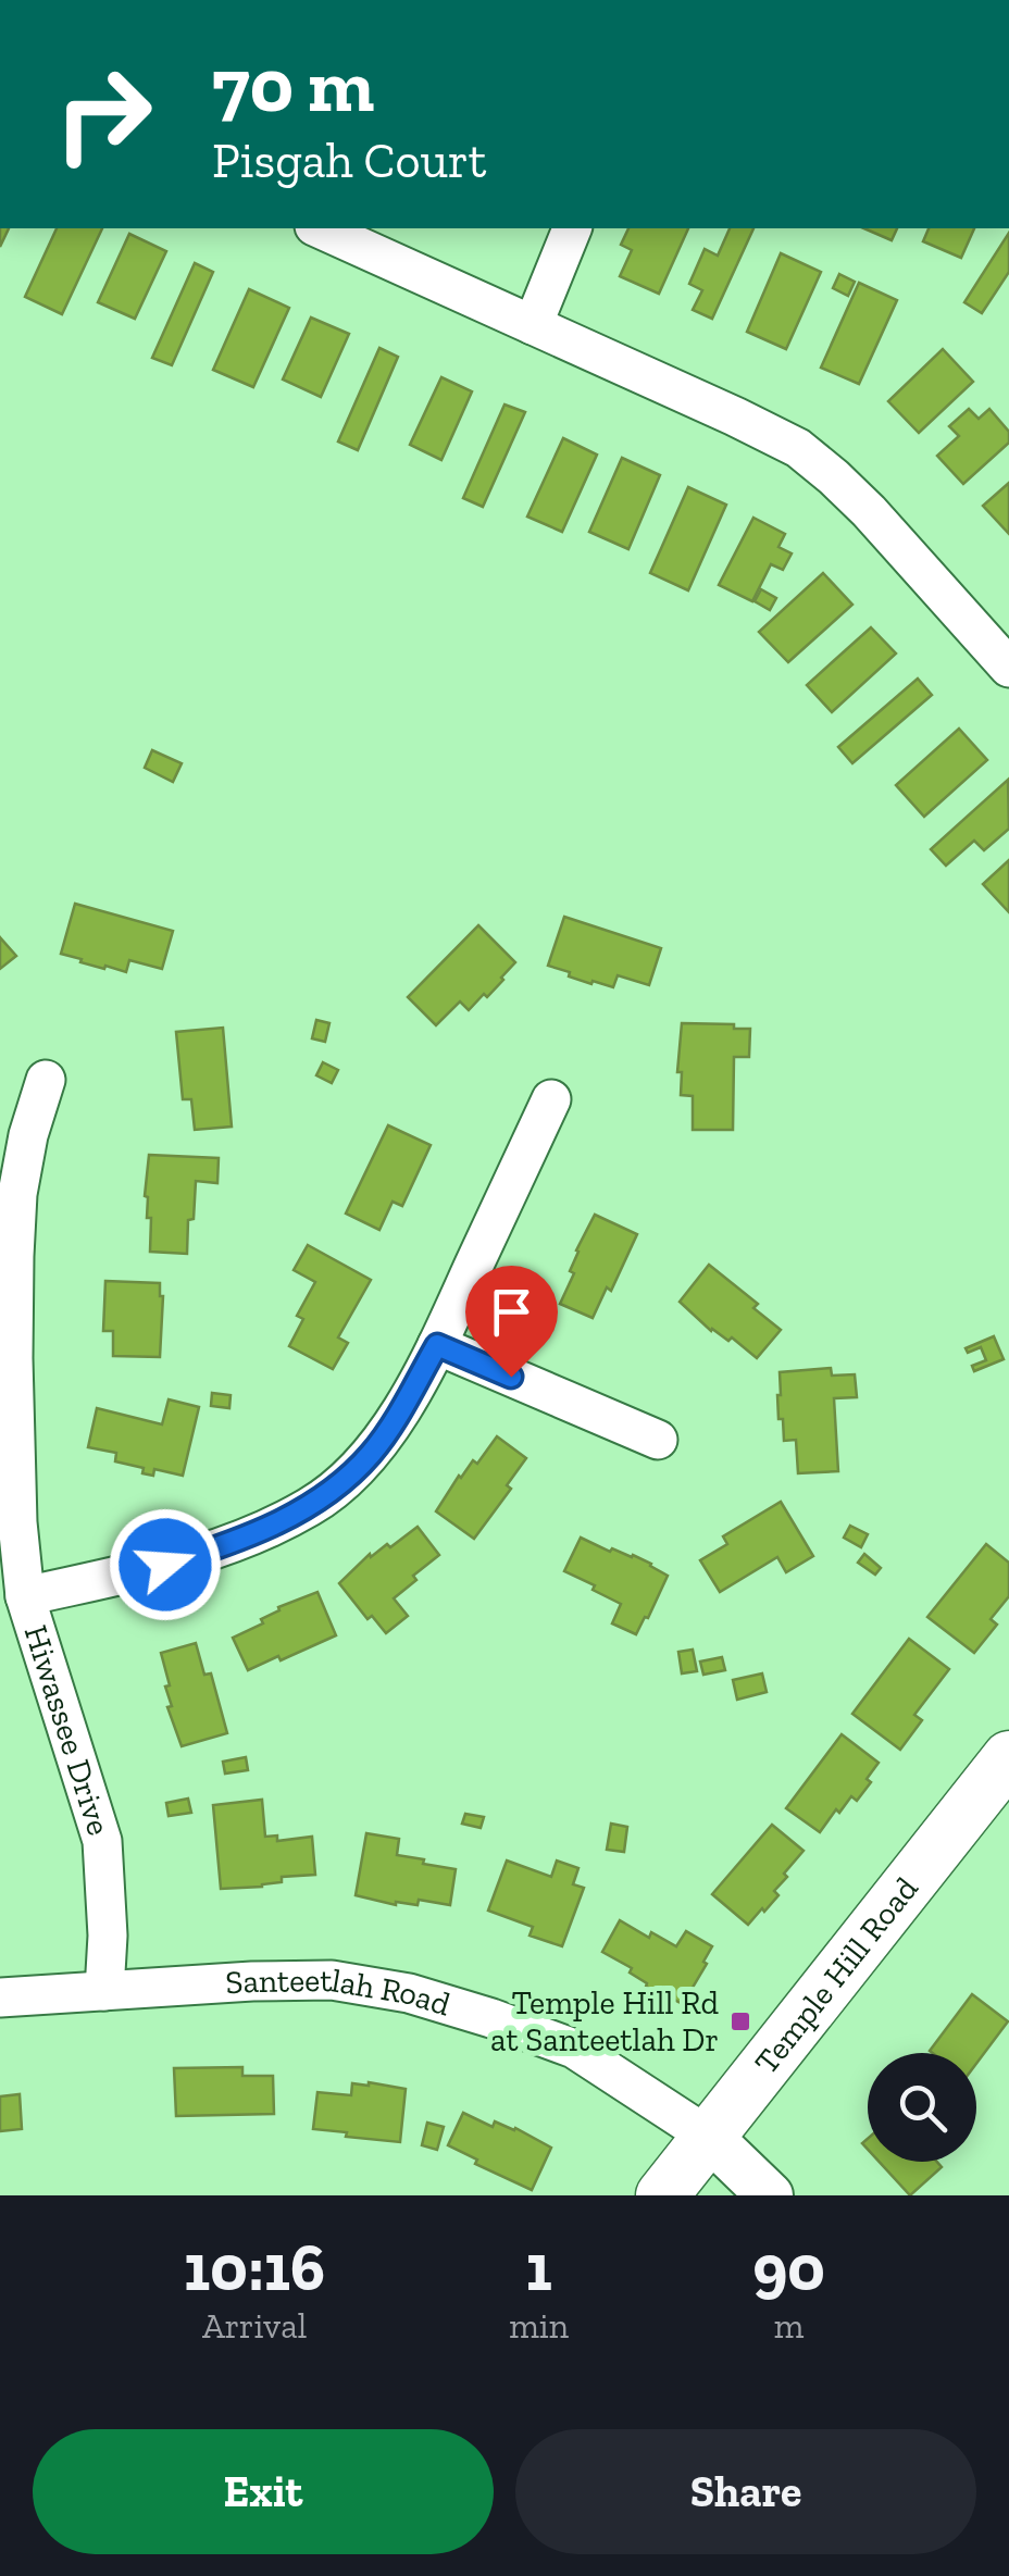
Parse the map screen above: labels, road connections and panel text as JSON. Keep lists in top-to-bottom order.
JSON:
{
  "streets": {
    "main road": ["Temple Hill Road"],
    "street": ["Hiwassee Drive", "Santeetlah Road"]
  },
  "crossings": [
    ["Hiwassee Drive", "Santeetlah Road"],
    ["Temple Hill Road", "Santeetlah Road"]
  ],
  "places": {
    "transit": ["Temple Hill Rd at Santeetlah Dr"]
  },
  "page": {
    "turn": ["70 m", "Pisgah Court"],
    "eta": [
      "10:16",
      "Arrival",
      "1",
      "min",
      "90",
      "m"
    ],
    "buttons": ["Exit", "Share"]
  }
}
